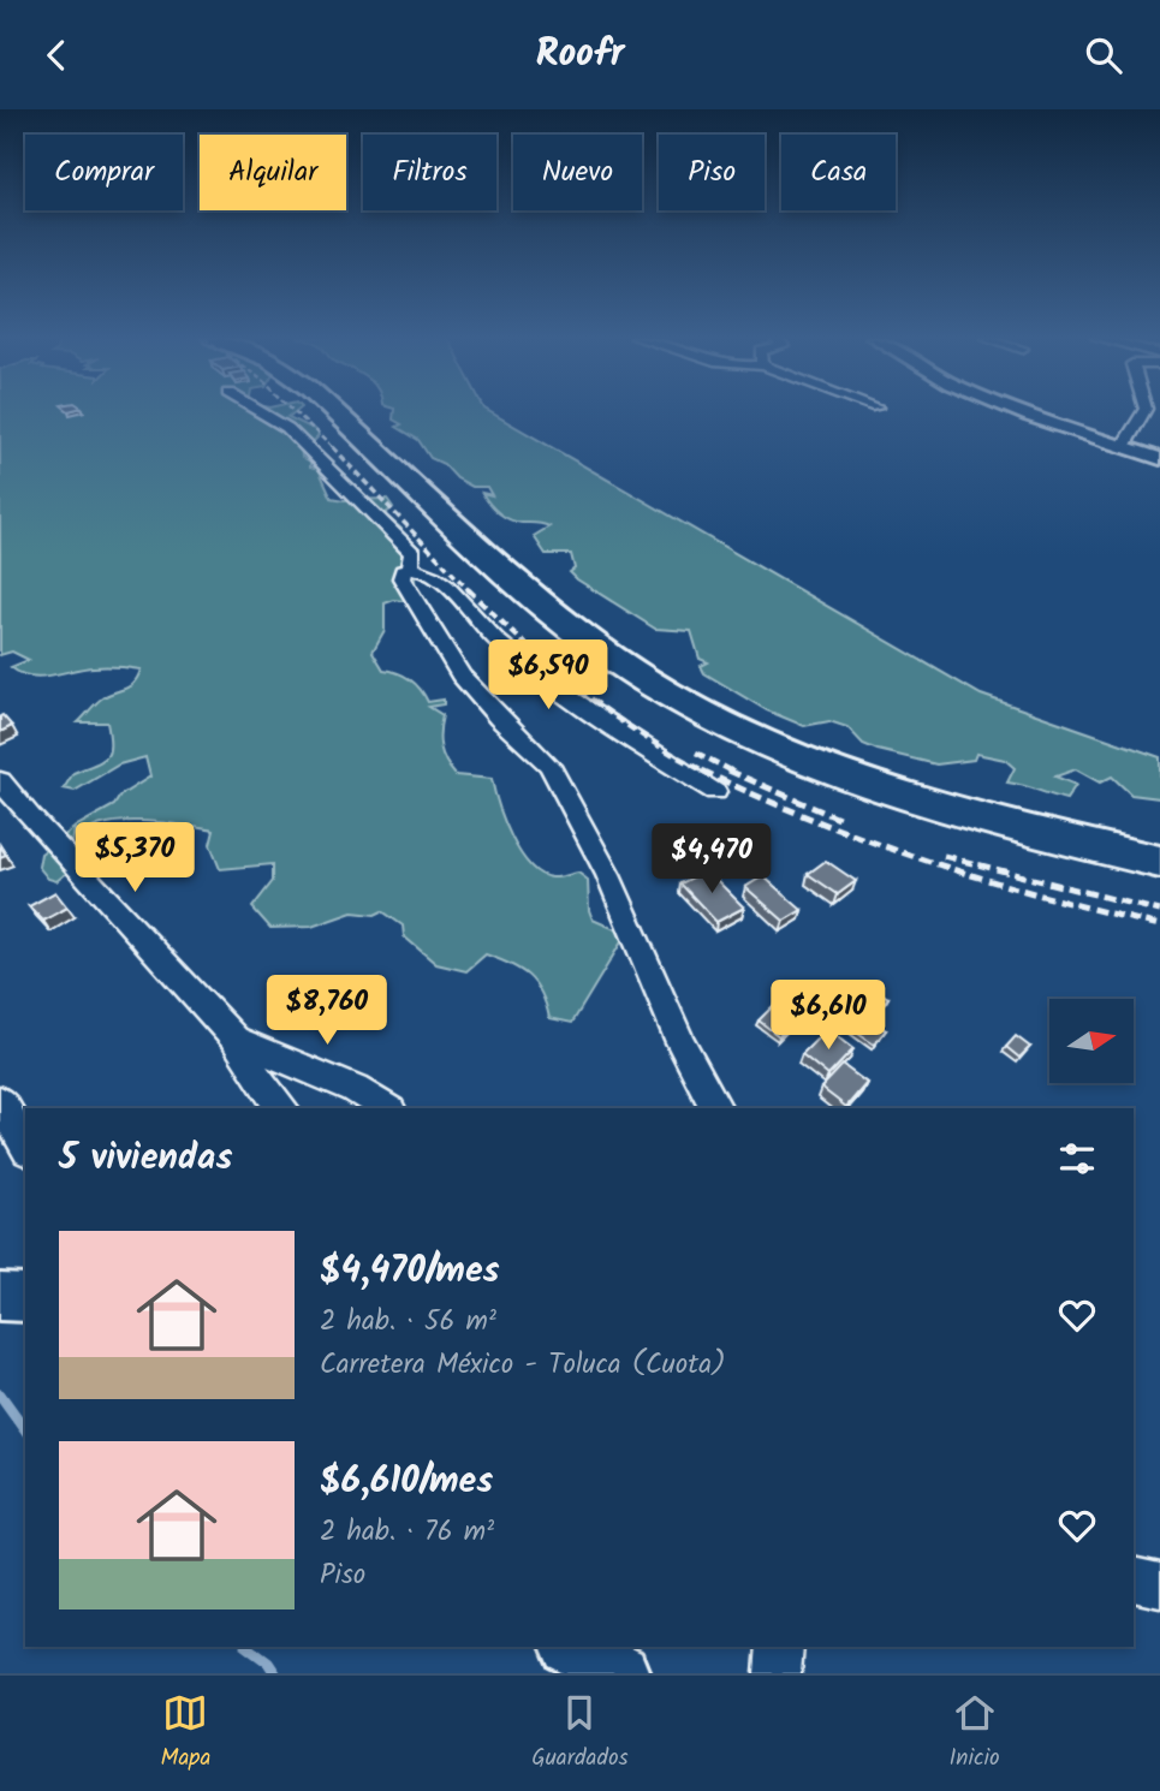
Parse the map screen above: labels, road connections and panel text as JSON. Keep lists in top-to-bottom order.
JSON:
{
  "north": "right",
  "page": {
    "header": "Roofr",
    "chip": [
      "Comprar",
      "Alquilar",
      "Filtros",
      "Nuevo",
      "Piso",
      "Casa"
    ],
    "price": [
      "$6,590",
      "$5,370",
      "$4,470",
      "$8,760",
      "$6,610"
    ],
    "heading": "5 viviendas",
    "list": [
      {
        "name": "$4,470/mes",
        "note": "2 hab. · 56 m² · Carretera México - Toluca (Cuota)"
      },
      {
        "name": "$6,610/mes",
        "note": "2 hab. · 76 m² · Piso"
      }
    ],
    "tabs": ["Mapa", "Guardados", "Inicio"]
  }
}
